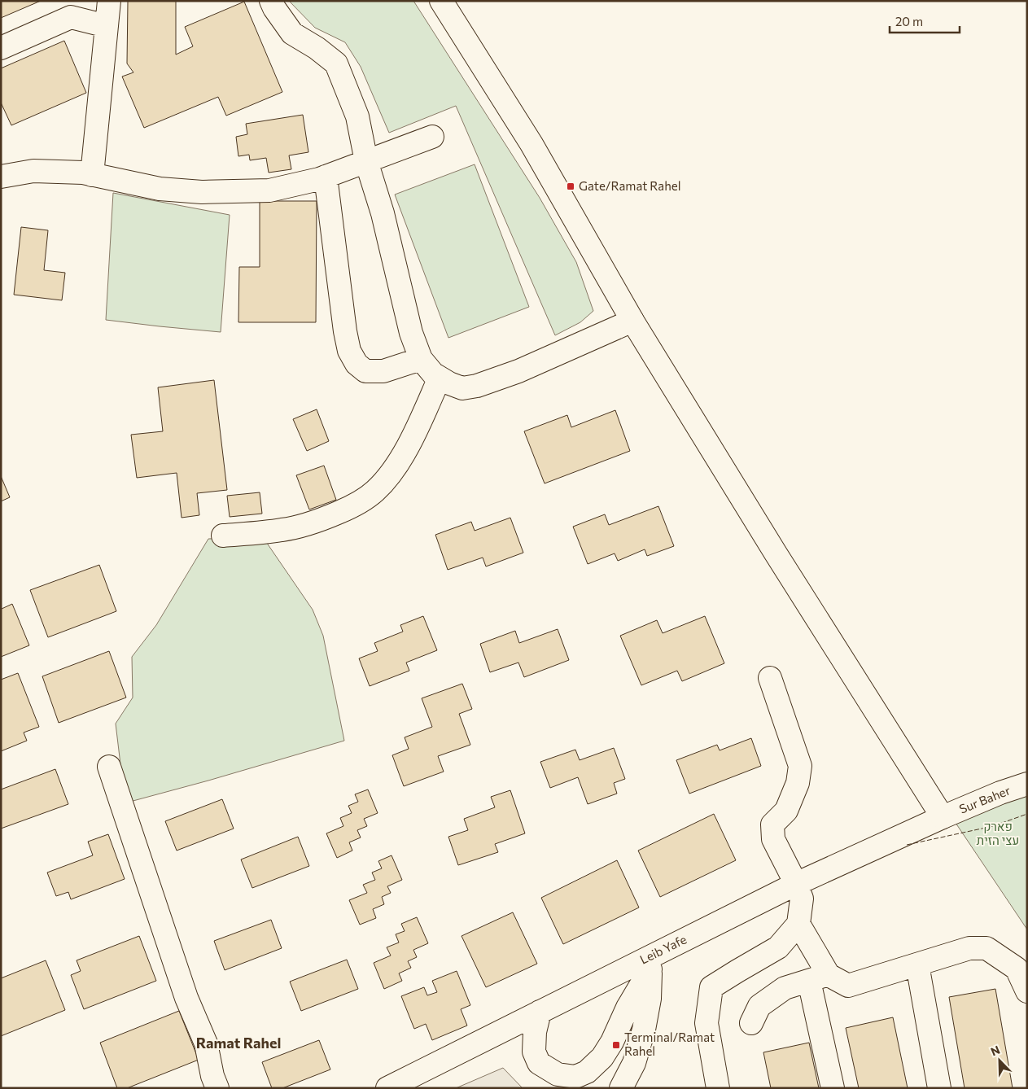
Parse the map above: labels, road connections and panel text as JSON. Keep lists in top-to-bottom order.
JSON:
{
  "streets": {
    "street": ["Sur Baher", "Leib Yafe"]
  },
  "crossings": [
    ["Sur Baher", "Leib Yafe"]
  ],
  "districts": ["Ramat Rahel"],
  "parks": ["פארק עצי הזית"],
  "places": {
    "transit": ["Gate/Ramat Rahel", "Terminal/Ramat Rahel"]
  },
  "scale_bar": "20 m",
  "north": "top left"
}
